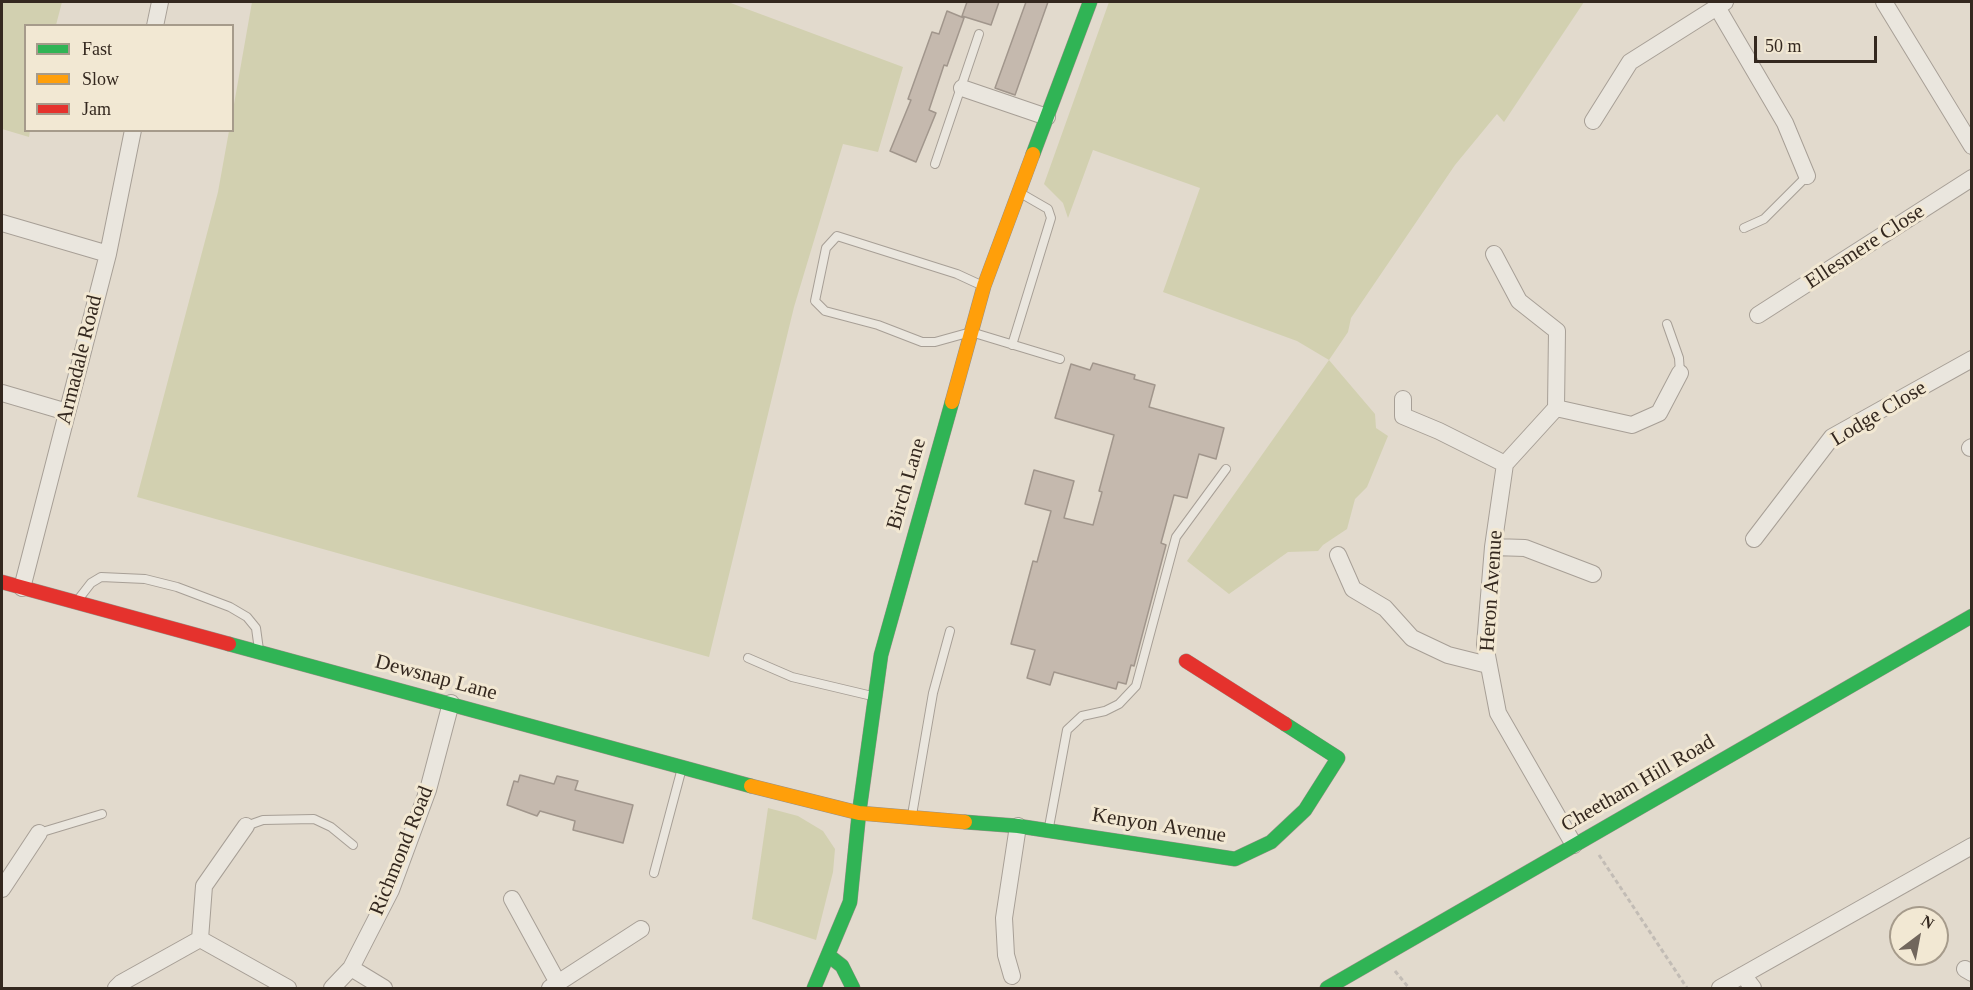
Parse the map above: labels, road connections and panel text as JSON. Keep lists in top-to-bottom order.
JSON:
{
  "streets": {
    "main road": [
      "Birch Lane",
      "Dewsnap Lane",
      "Cheetham Hill Road",
      "Kenyon Avenue"
    ],
    "street": [
      "Ellesmere Close",
      "Armadale Road",
      "Lodge Close",
      "Heron Avenue",
      "Richmond Road"
    ]
  },
  "crossings": [
    ["Armadale Road", "Dewsnap Lane"],
    ["Birch Lane", "Dewsnap Lane"],
    ["Birch Lane", "Kenyon Avenue"],
    ["Heron Avenue", "Cheetham Hill Road"],
    ["Dewsnap Lane", "Kenyon Avenue"],
    ["Dewsnap Lane", "Richmond Road"]
  ],
  "legend": ["Fast", "Slow", "Jam"],
  "scale_bar": "50 m",
  "north": "top right"
}
